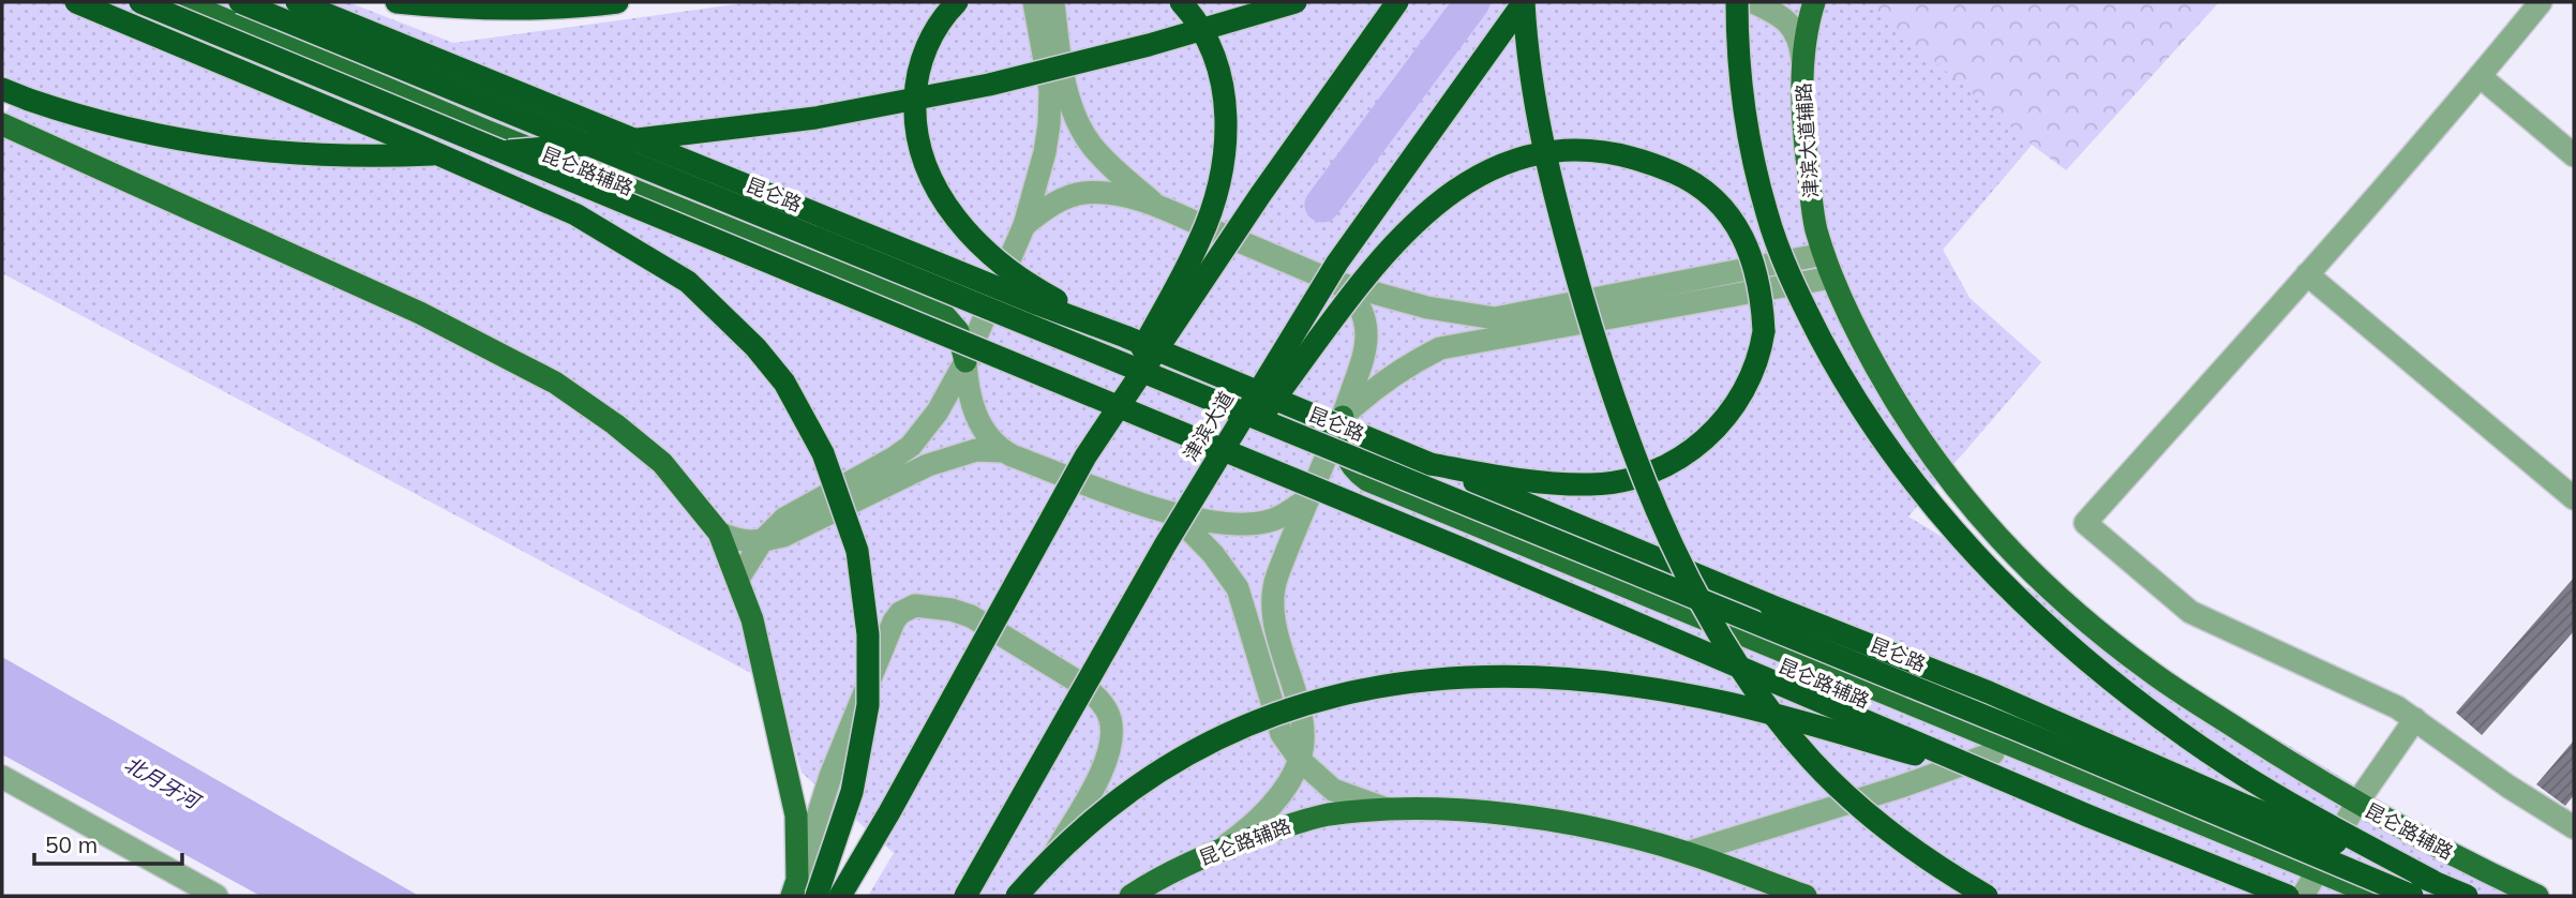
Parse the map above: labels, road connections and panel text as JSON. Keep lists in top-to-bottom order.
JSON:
{
  "streets": {
    "highway": ["昆仑路", "津滨大道"],
    "main road": ["津滨大道辅路", "昆仑路辅路"]
  },
  "crossings": [
    ["津滨大道辅路", "昆仑路辅路"]
  ],
  "water": ["北月牙河"],
  "scale_bar": "50 m"
}
